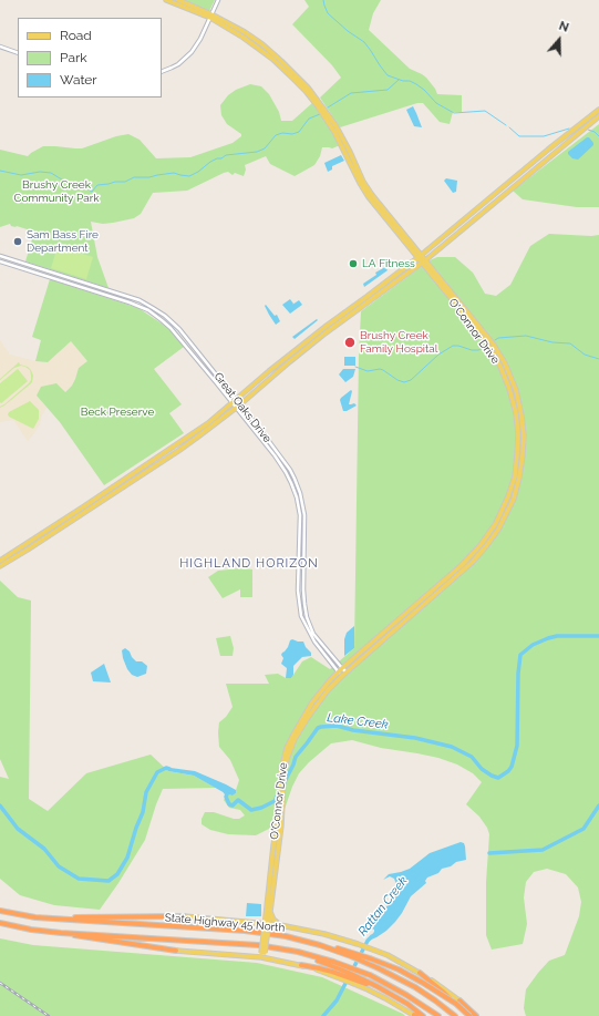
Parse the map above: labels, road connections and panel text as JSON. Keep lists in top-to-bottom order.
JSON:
{
  "streets": {
    "highway": ["State Highway 45 North"],
    "main road": ["O'Connor Drive"],
    "street": ["Great Oaks Drive"]
  },
  "crossings": [
    ["O'Connor Drive", "Great Oaks Drive"]
  ],
  "districts": ["HIGHLAND HORIZON"],
  "water": ["Lake Creek", "Rattan Creek"],
  "parks": ["Brushy Creek Community Park", "Beck Preserve"],
  "places": ["Sam Bass Fire Department", "LA Fitness", "Brushy Creek Family Hospital"],
  "legend": ["Road", "Park", "Water"],
  "north": "top"
}
